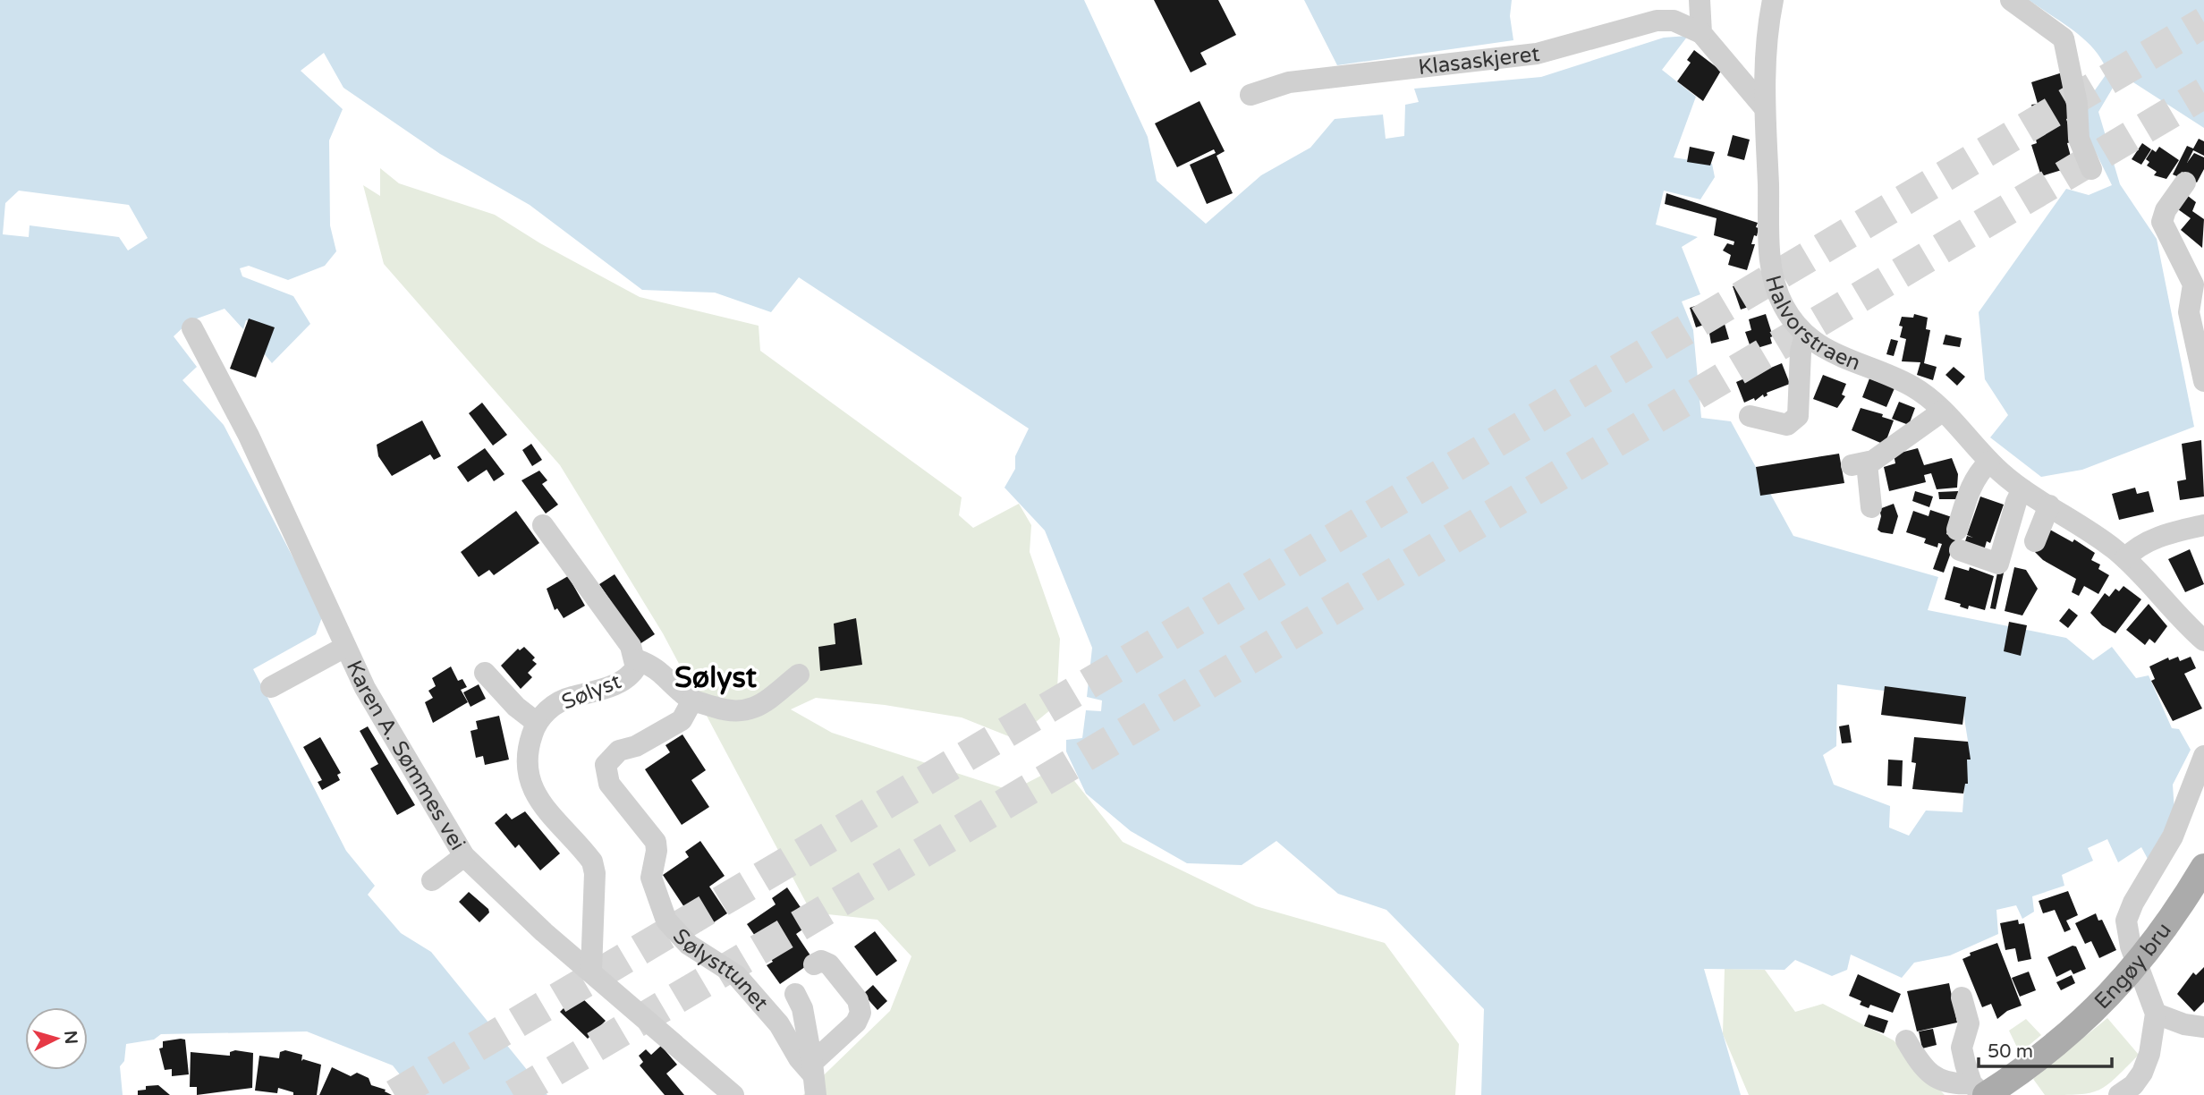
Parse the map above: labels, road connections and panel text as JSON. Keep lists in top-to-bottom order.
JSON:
{
  "streets": {
    "main road": ["Engøy bru"],
    "street": [
      "Klasaskjeret",
      "Halvorstraen",
      "Sølyst",
      "Karen A. Sømmes vei",
      "Sølysttunet"
    ]
  },
  "crossings": [
    ["Sølyst", "Karen A. Sømmes vei"]
  ],
  "districts": ["Sølyst"],
  "scale_bar": "50 m",
  "north": "right"
}
